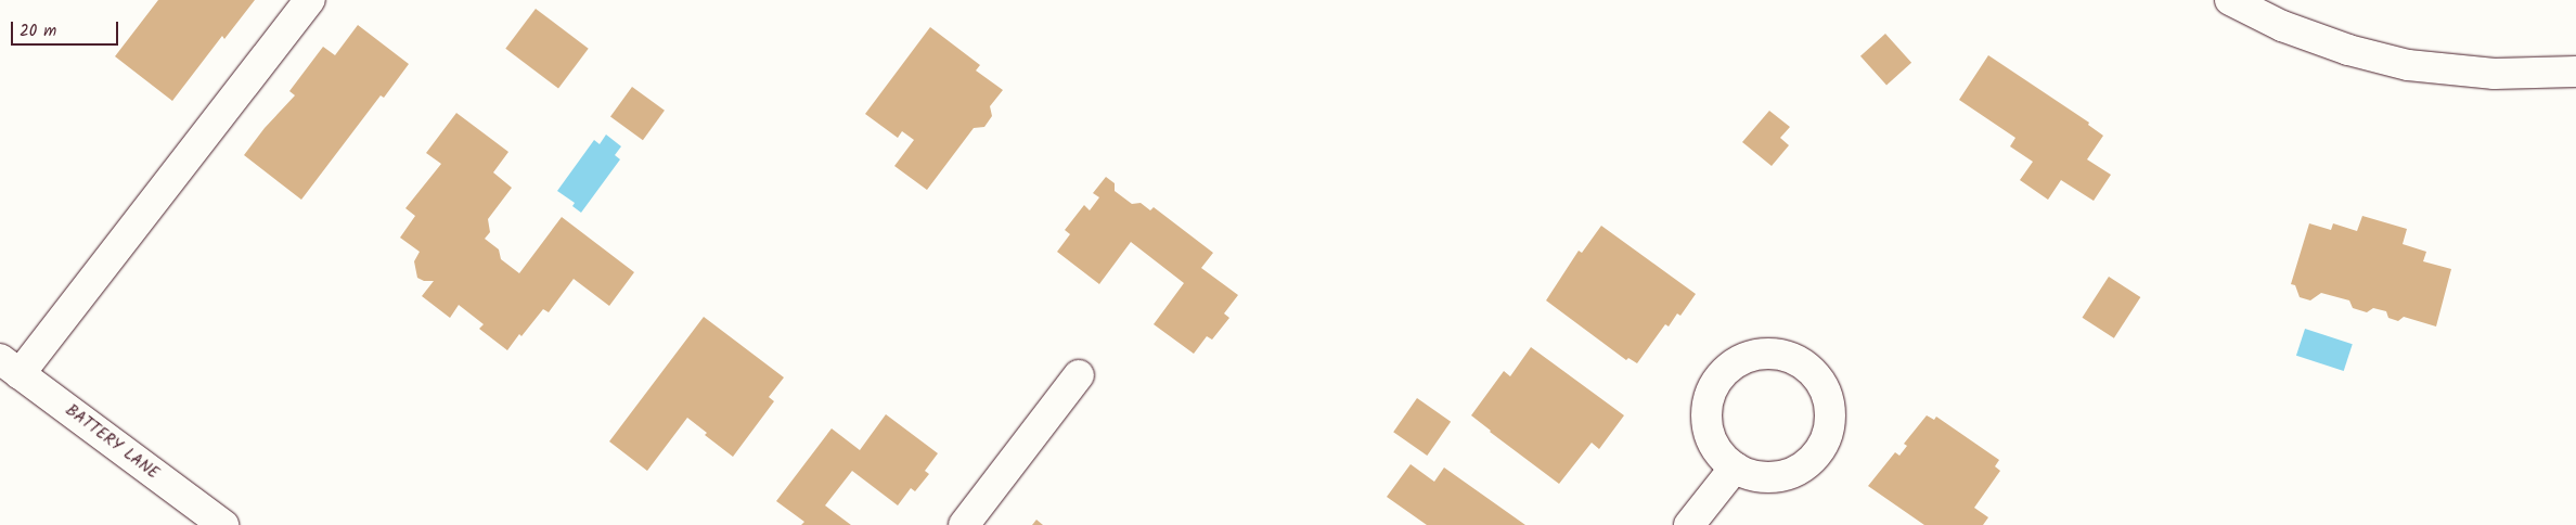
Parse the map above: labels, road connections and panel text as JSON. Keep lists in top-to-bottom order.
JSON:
{
  "streets": {
    "street": ["BATTERY LANE"]
  },
  "scale_bar": "20 m"
}
